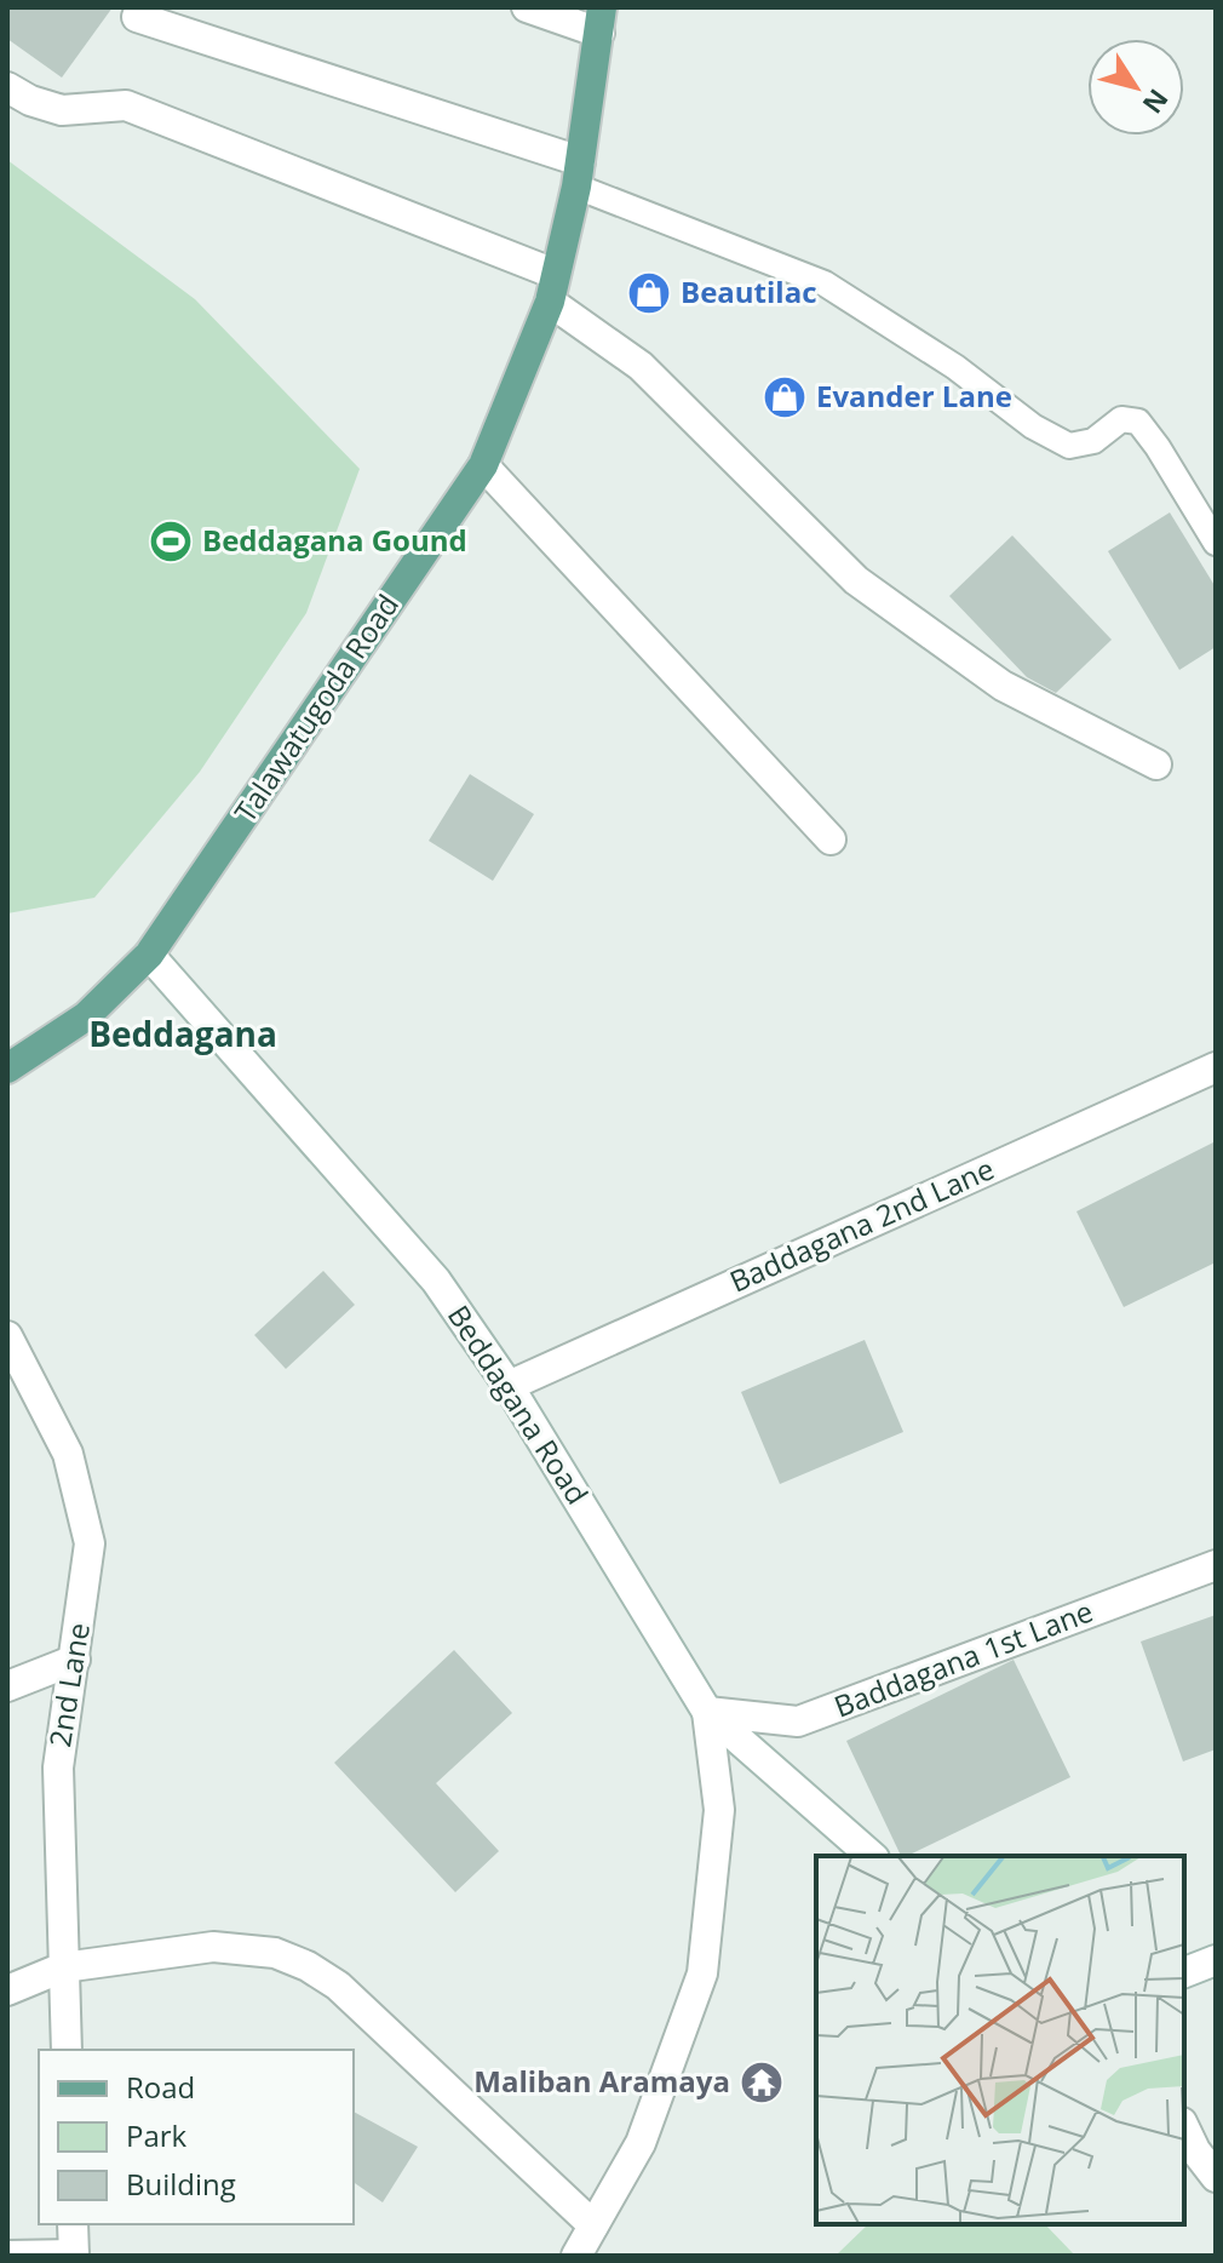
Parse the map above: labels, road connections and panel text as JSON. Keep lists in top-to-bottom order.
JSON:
{
  "streets": {
    "main road": ["Talawatugoda Road"],
    "street": [
      "Baddagana 2nd Lane",
      "Beddagana Road",
      "Baddagana 1st Lane",
      "2nd Lane"
    ]
  },
  "crossings": [
    ["Talawatugoda Road", "Beddagana Road"],
    ["Baddagana 2nd Lane", "Beddagana Road"],
    ["Beddagana Road", "Baddagana 1st Lane"]
  ],
  "districts": ["Beddagana"],
  "places": {
    "shop": ["Beautilac", "Evander Lane"],
    "sports": ["Beddagana Gound"],
    "temple": ["Maliban Aramaya"]
  },
  "legend": ["Road", "Park", "Building"],
  "north": "bottom right"
}
